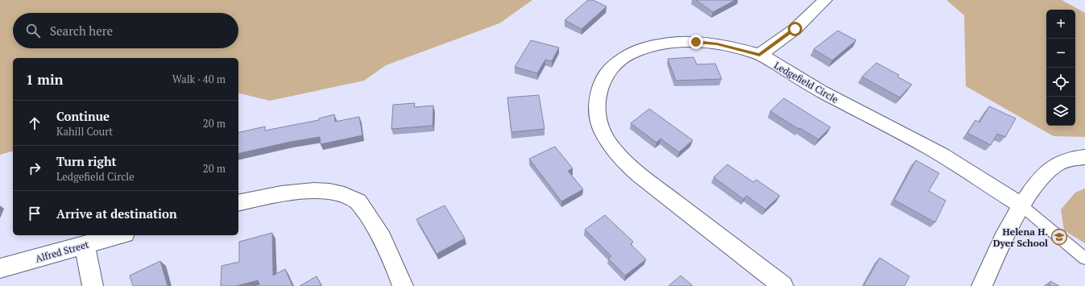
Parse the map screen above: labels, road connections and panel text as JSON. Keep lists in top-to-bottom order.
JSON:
{
  "streets": {
    "street": ["Ledgefield Circle", "Alfred Street"]
  },
  "places": {
    "school or university": ["Helena H. Dyer School"]
  },
  "page": {
    "map_buttons": ["+", "−"],
    "search": "Search here",
    "heading": ["1 min", "Walk · 40 m"],
    "list": [
      ["Continue", "Kahill Court", "20 m"],
      ["Turn right", "Ledgefield Circle", "20 m"],
      "Arrive at destination"
    ]
  }
}
